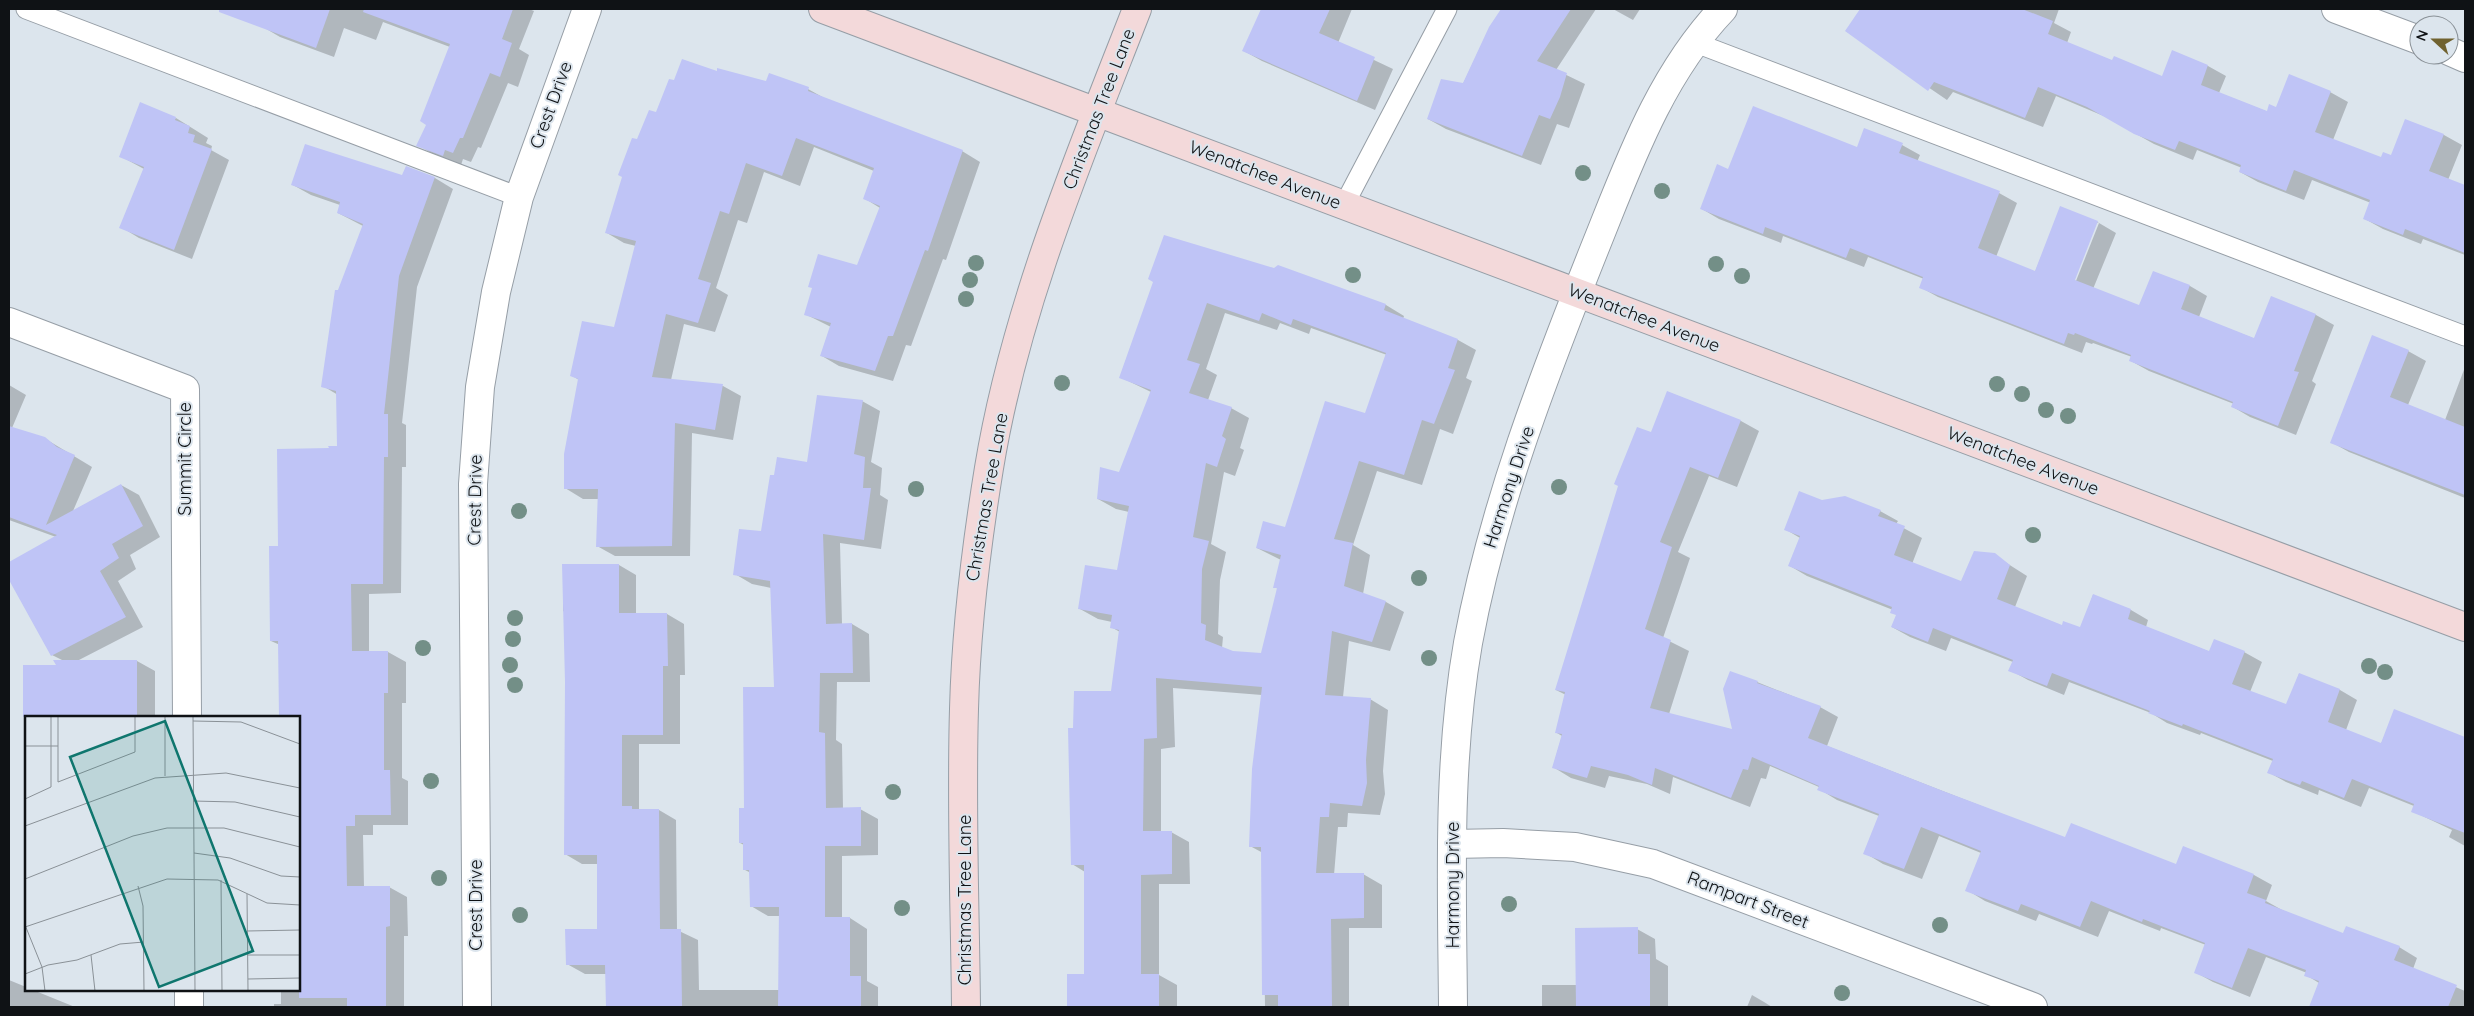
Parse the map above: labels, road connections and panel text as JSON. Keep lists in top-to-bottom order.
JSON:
{
  "streets": {
    "street": [
      "Crest Drive",
      "Christmas Tree Lane",
      "Wenatchee Avenue",
      "Summit Circle",
      "Harmony Drive",
      "Rampart Street"
    ]
  },
  "crossings": [
    ["Christmas Tree Lane", "Wenatchee Avenue"],
    ["Wenatchee Avenue", "Harmony Drive"],
    ["Harmony Drive", "Rampart Street"]
  ],
  "north": "left"
}
